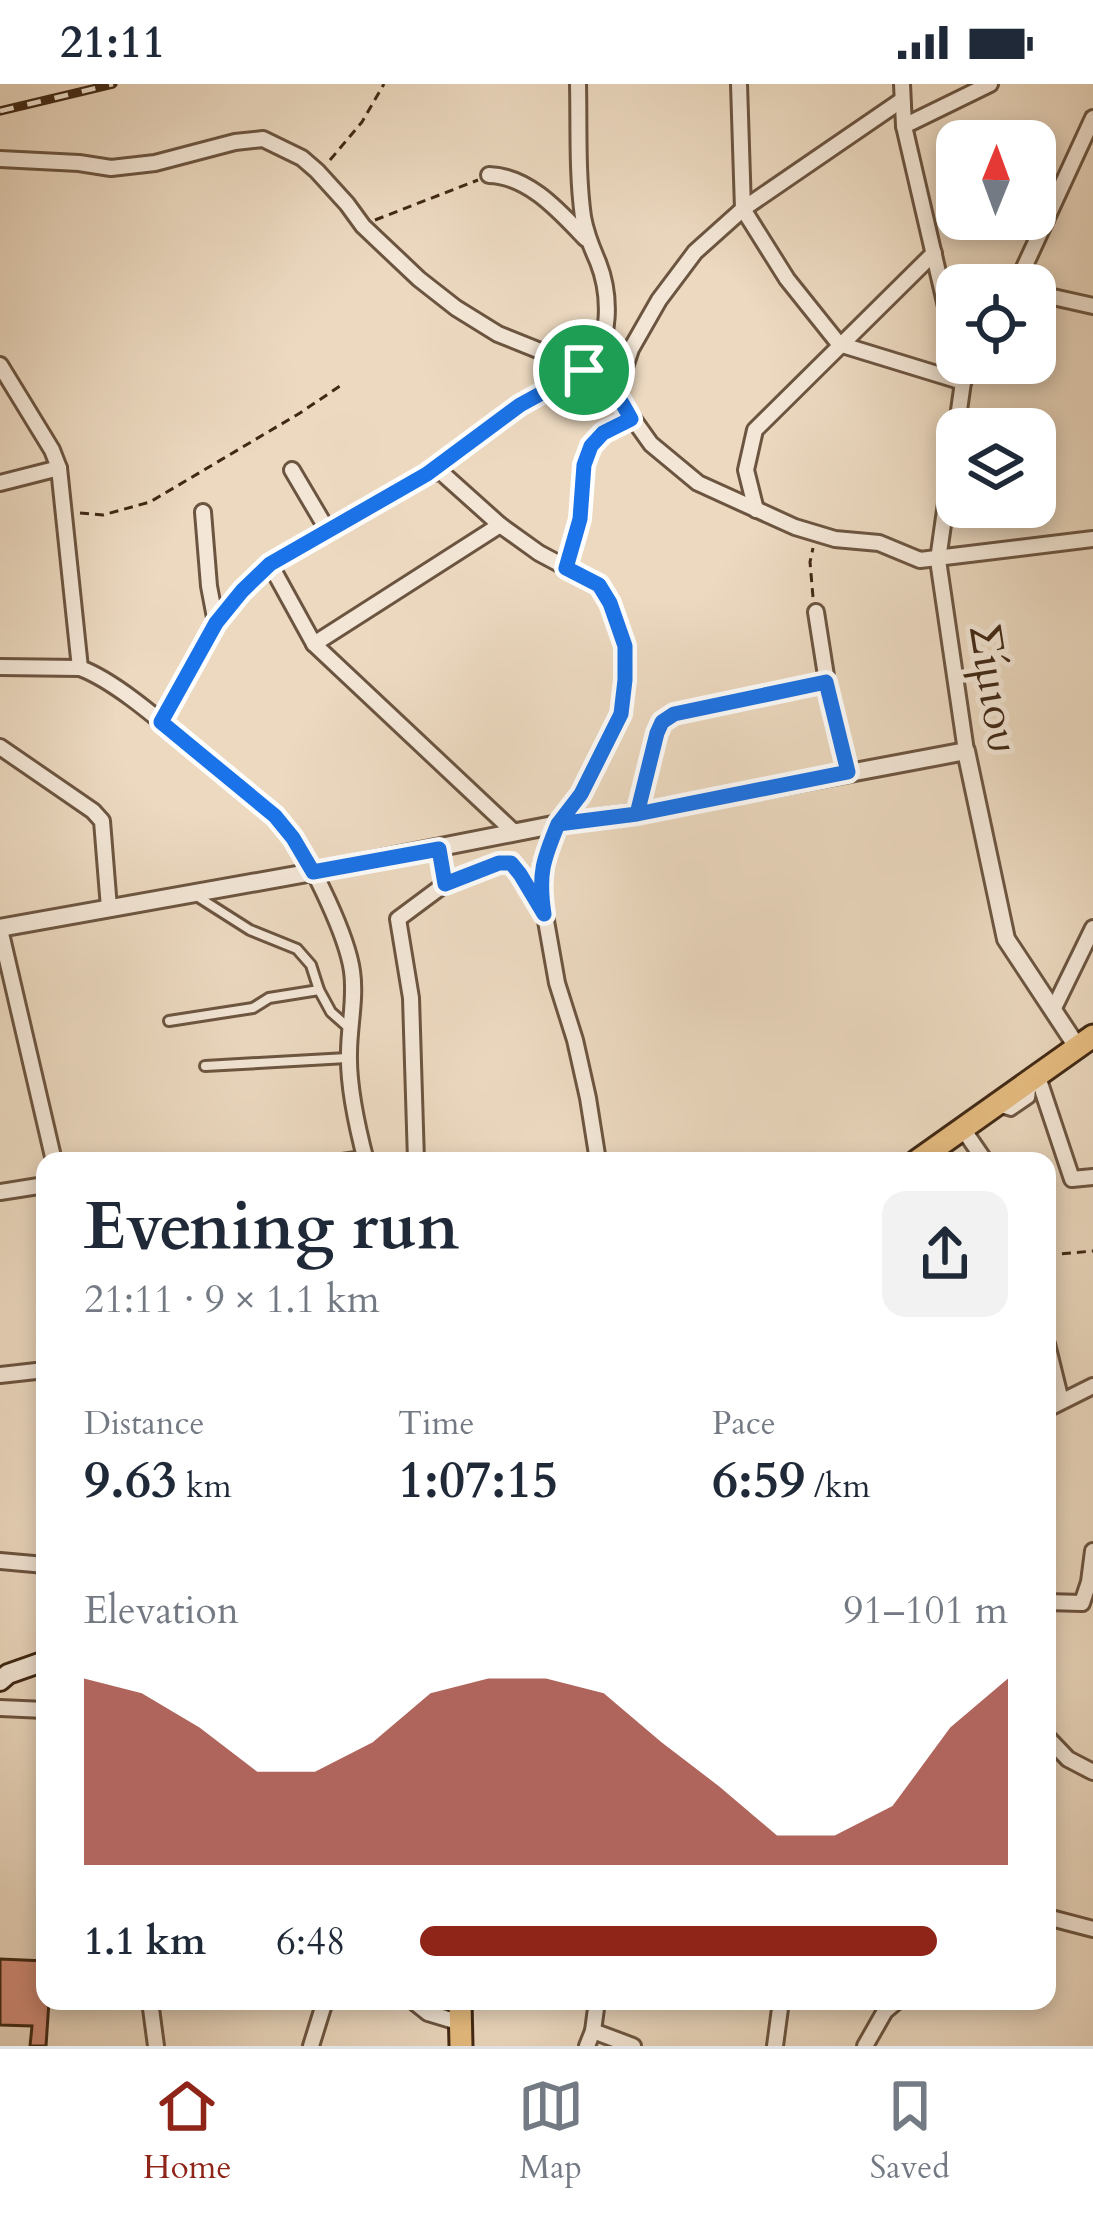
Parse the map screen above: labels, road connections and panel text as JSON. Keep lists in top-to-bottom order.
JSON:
{
  "streets": {
    "street": ["Σίμιου"]
  },
  "north": "top",
  "page": {
    "status": "21:11",
    "heading": ["Evening run", "21:11 · 9 × 1.1 km"],
    "stats": [
      ["Distance", "9.63 km"],
      ["Time", "1:07:15"],
      ["Pace", "6:59 /km"]
    ],
    "chart": ["Elevation", "91–101 m"],
    "list": [
      {
        "name": "1.1 km",
        "note": "6:48"
      }
    ],
    "tabs": ["Home", "Map", "Saved"]
  }
}
